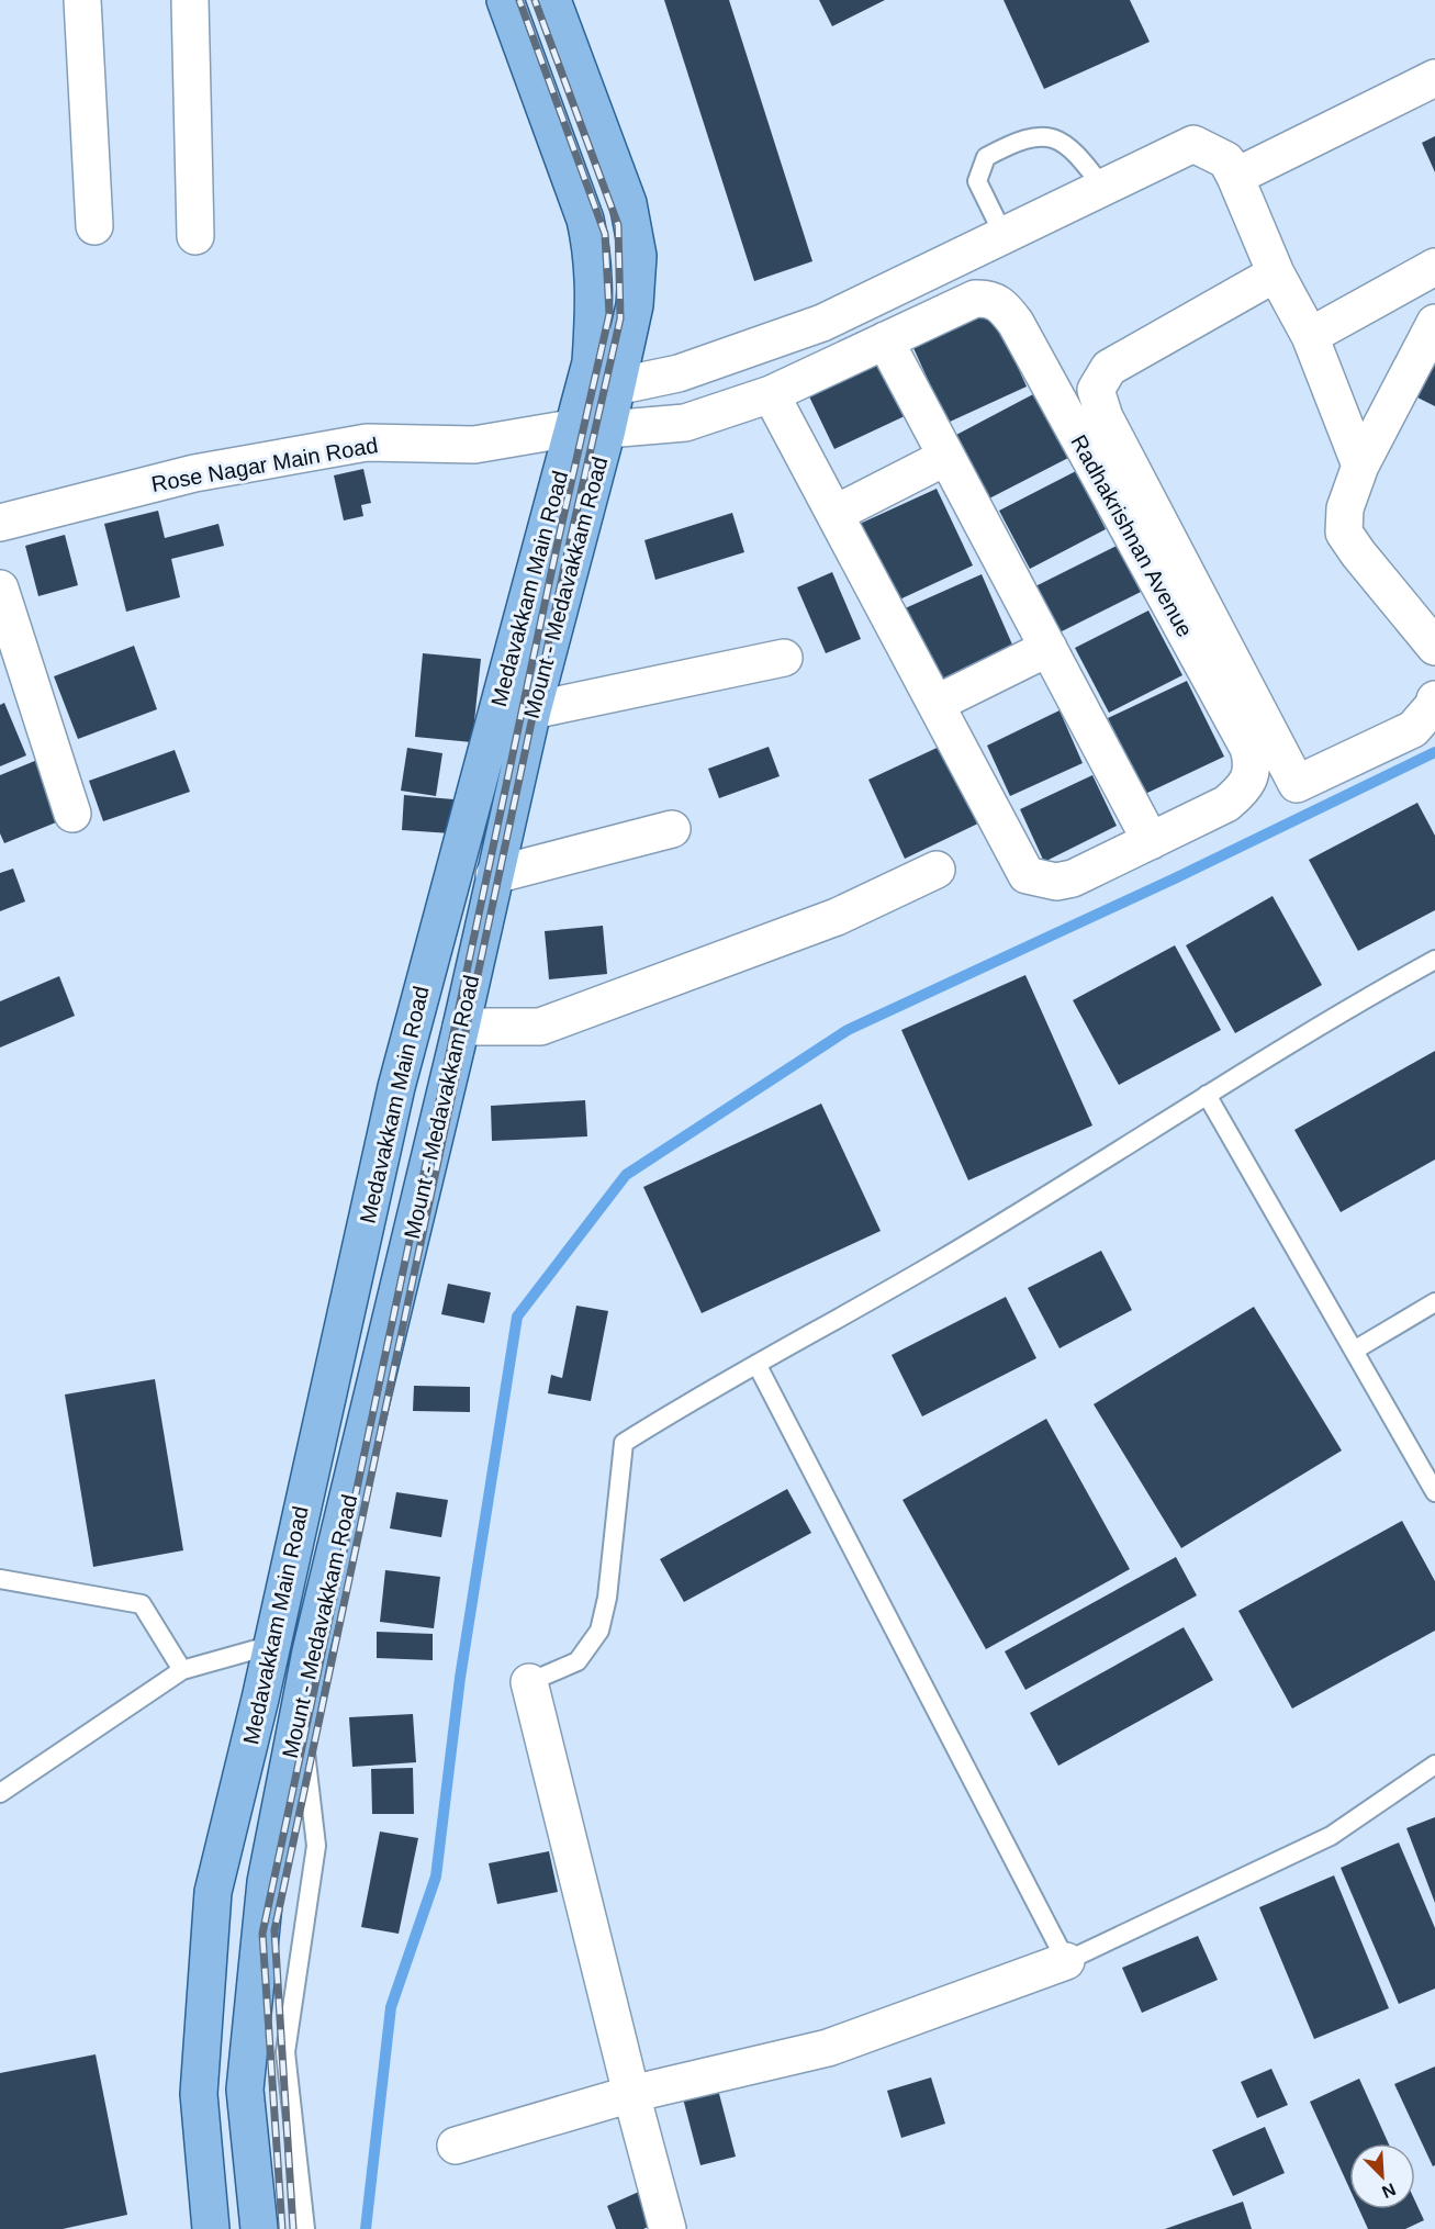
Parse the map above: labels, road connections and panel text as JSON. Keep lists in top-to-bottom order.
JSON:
{
  "streets": {
    "main road": ["Mount - Medavakkam Road", "Medavakkam Main Road"],
    "street": ["Rose Nagar Main Road", "Radhakrishnan Avenue"]
  },
  "crossings": [
    ["Rose Nagar Main Road", "Radhakrishnan Avenue"],
    ["Rose Nagar Main Road", "Mount - Medavakkam Road"],
    ["Rose Nagar Main Road", "Medavakkam Main Road"],
    ["Radhakrishnan Avenue", "Mount - Medavakkam Road"],
    ["Radhakrishnan Avenue", "Medavakkam Main Road"],
    ["Mount - Medavakkam Road", "Medavakkam Main Road"]
  ],
  "north": "bottom right"
}
